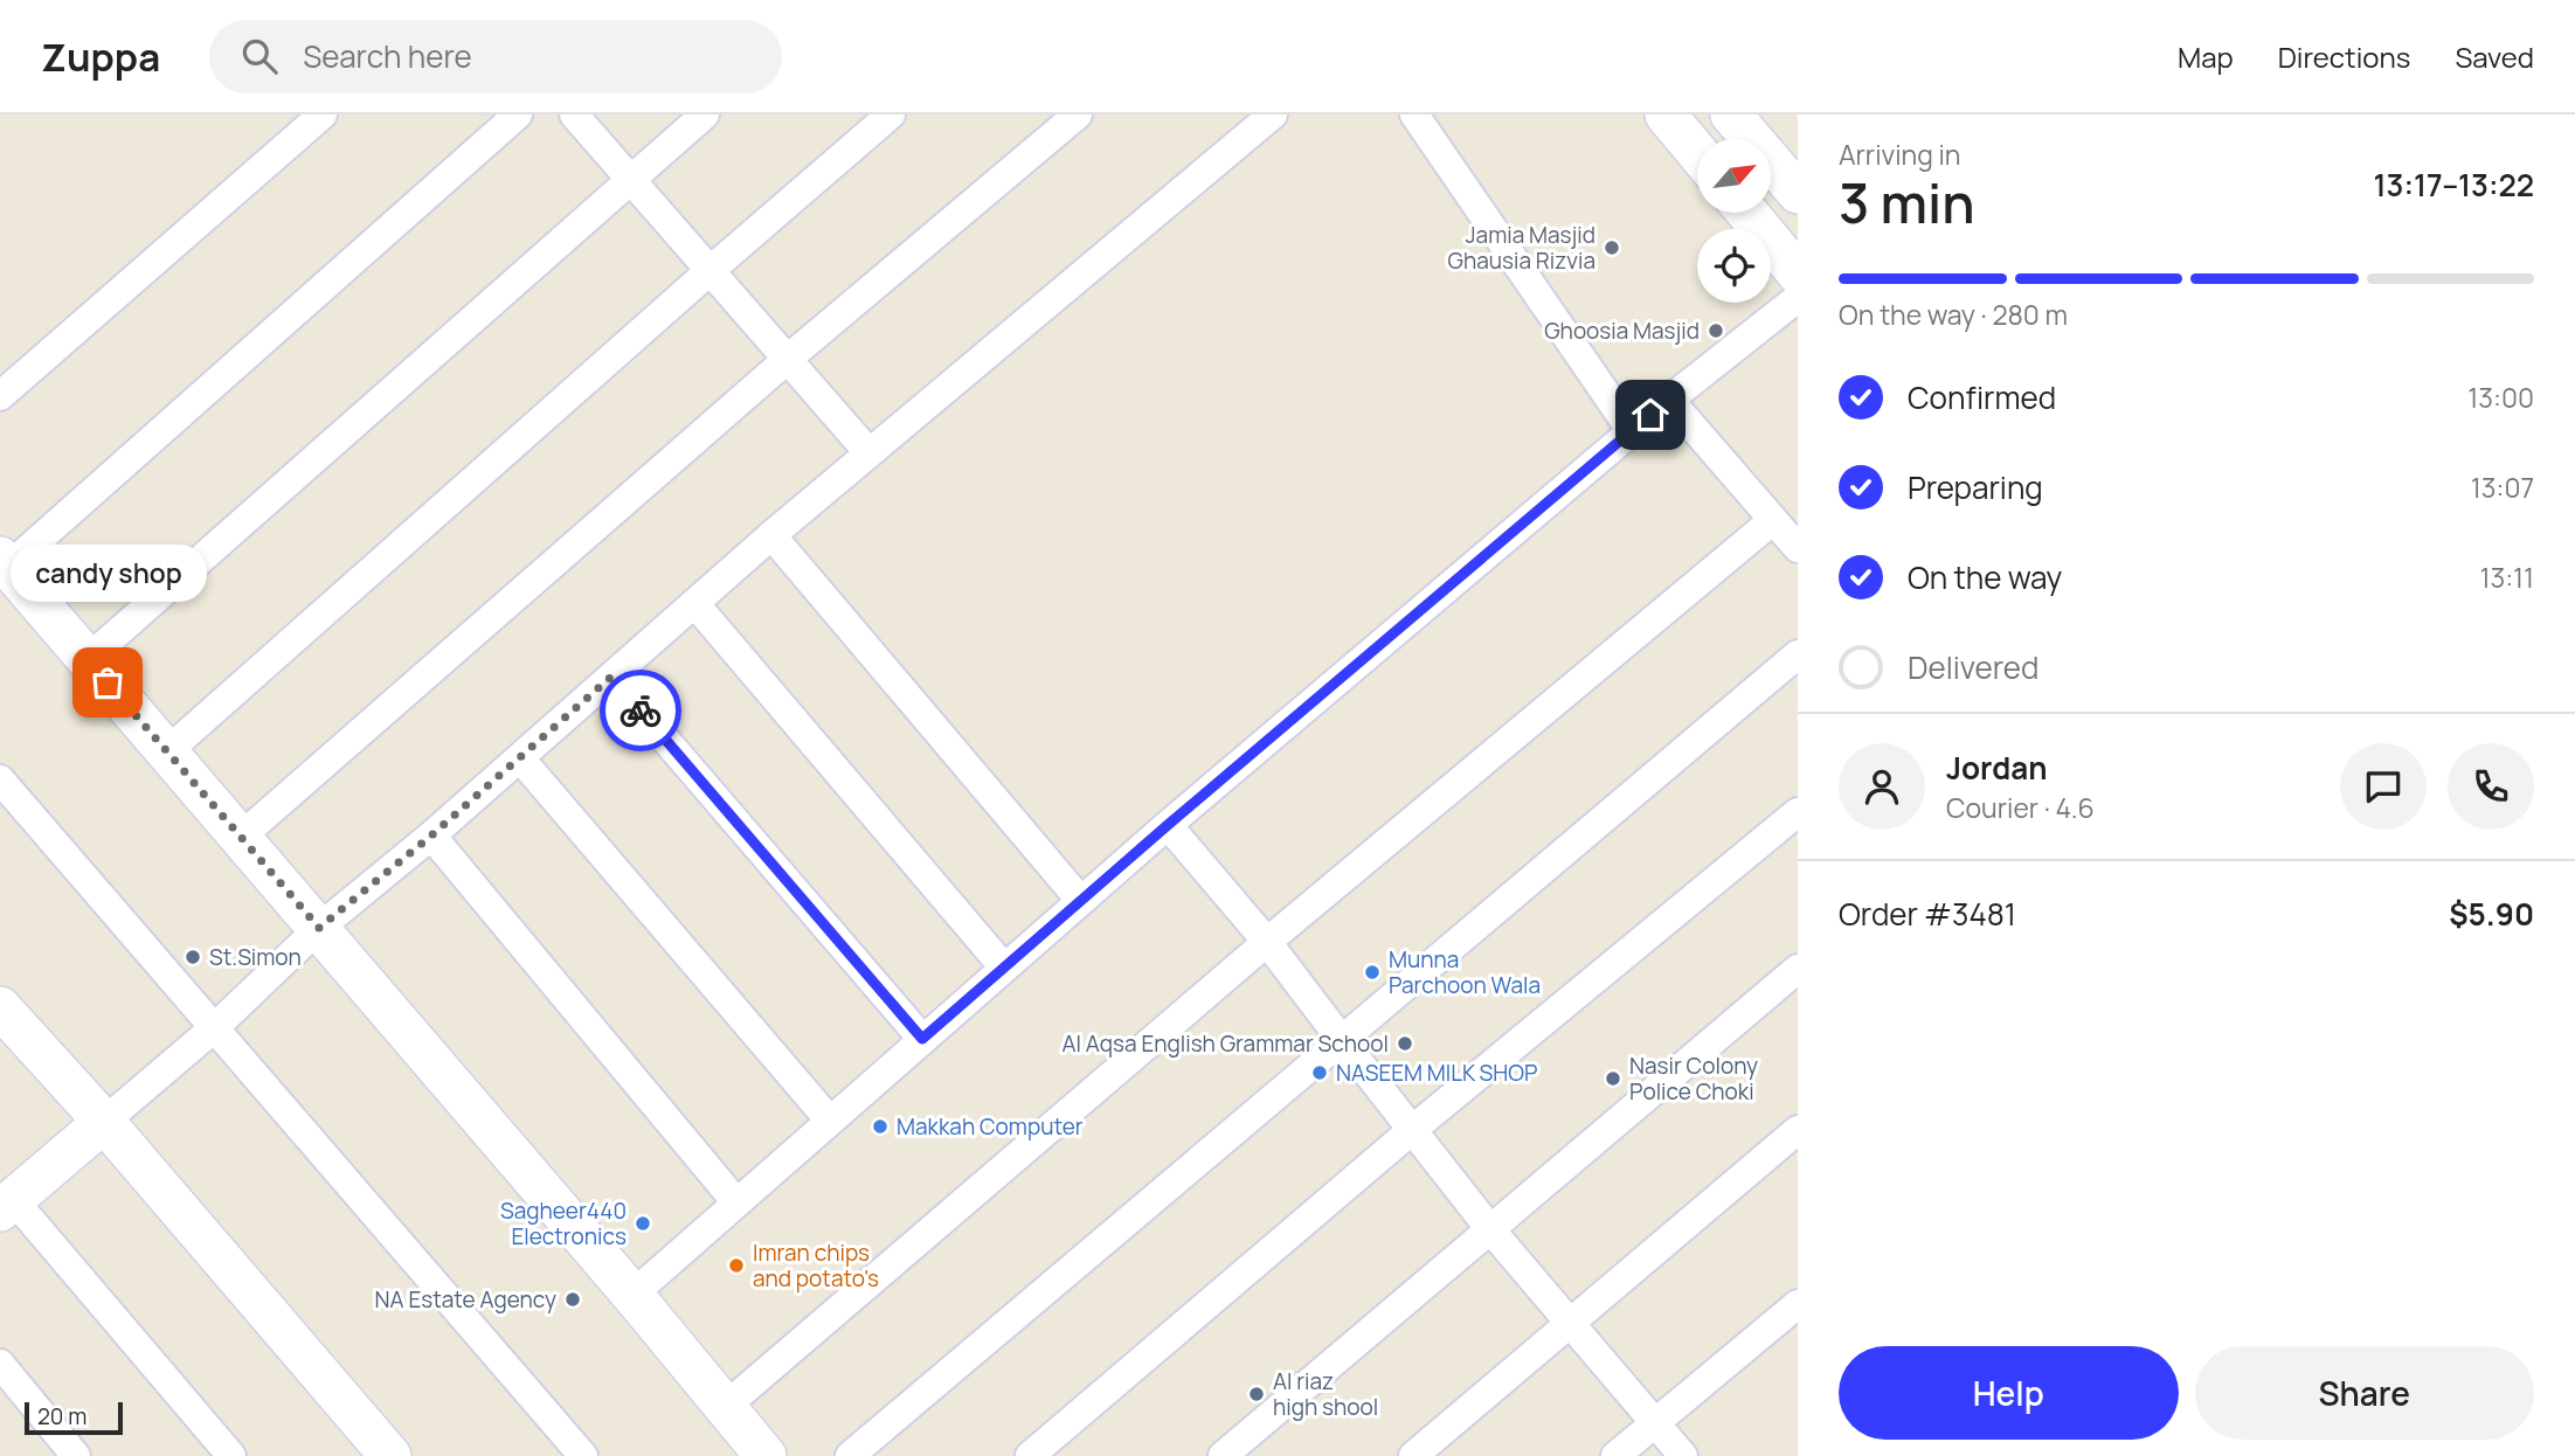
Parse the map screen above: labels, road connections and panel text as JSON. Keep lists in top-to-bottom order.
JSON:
{
  "places": [
    "Jamia Masjid Ghausia Rizvia",
    "Ghoosia Masjid",
    "candy shop",
    "St.Simon",
    "Munna Parchoon Wala",
    "Al Aqsa English Grammar School",
    "NASEEM MILK SHOP",
    "Nasir Colony Police Choki",
    "Makkah Computer",
    "Sagheer440 Electronics",
    "Imran chips and potato's",
    "NA Estate Agency",
    "Al riaz high shool"
  ],
  "scale_bar": "20 m",
  "north": "top right",
  "page": {
    "header": "Zuppa",
    "search": "Search here",
    "nav": ["Map", "Directions", "Saved"],
    "heading": ["3 min", "Arriving in", "13:17–13:22"],
    "panel": [
      "Jordan",
      "Courier · 4.6",
      "Order #3481",
      "$5.90"
    ],
    "bar": "On the way · 280 m",
    "list": [
      ["Confirmed", "13:00"],
      ["Preparing", "13:07"],
      ["On the way", "13:11"],
      "Delivered"
    ],
    "bubble": "candy shop",
    "buttons": ["Help", "Share"],
    "scale": "20 m"
  }
}
